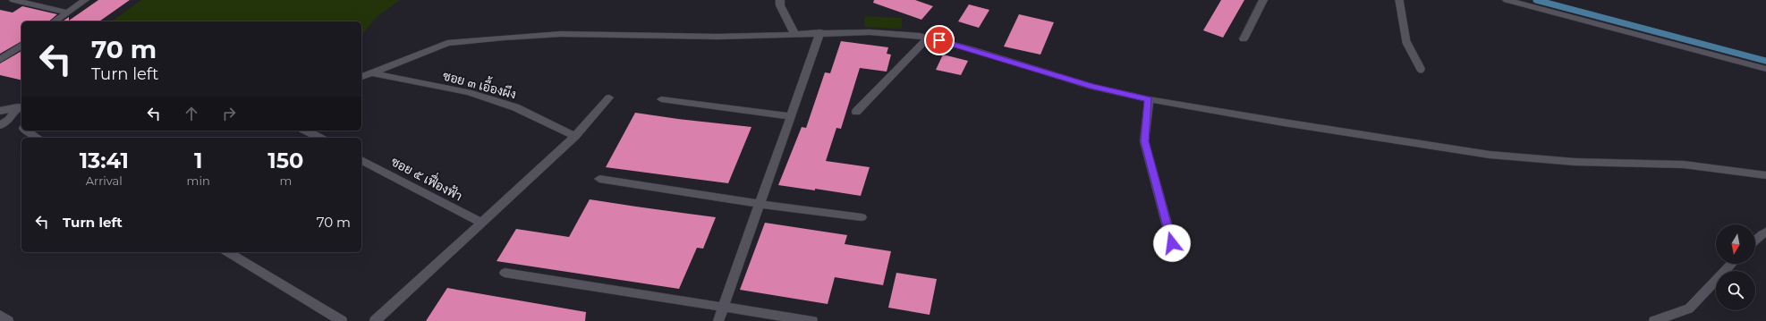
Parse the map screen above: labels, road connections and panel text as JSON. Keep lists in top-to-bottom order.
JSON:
{
  "streets": {
    "street": ["ซอย ๓ เอื้องผึง", "ซอย ๕ เฟื่องฟ้า"]
  },
  "north": "bottom",
  "page": {
    "turn": ["70 m", "Turn left"],
    "eta": [
      "13:41",
      "Arrival",
      "1",
      "min",
      "150",
      "m"
    ],
    "list": [
      {
        "name": "Turn left",
        "value": "70 m"
      }
    ]
  }
}
